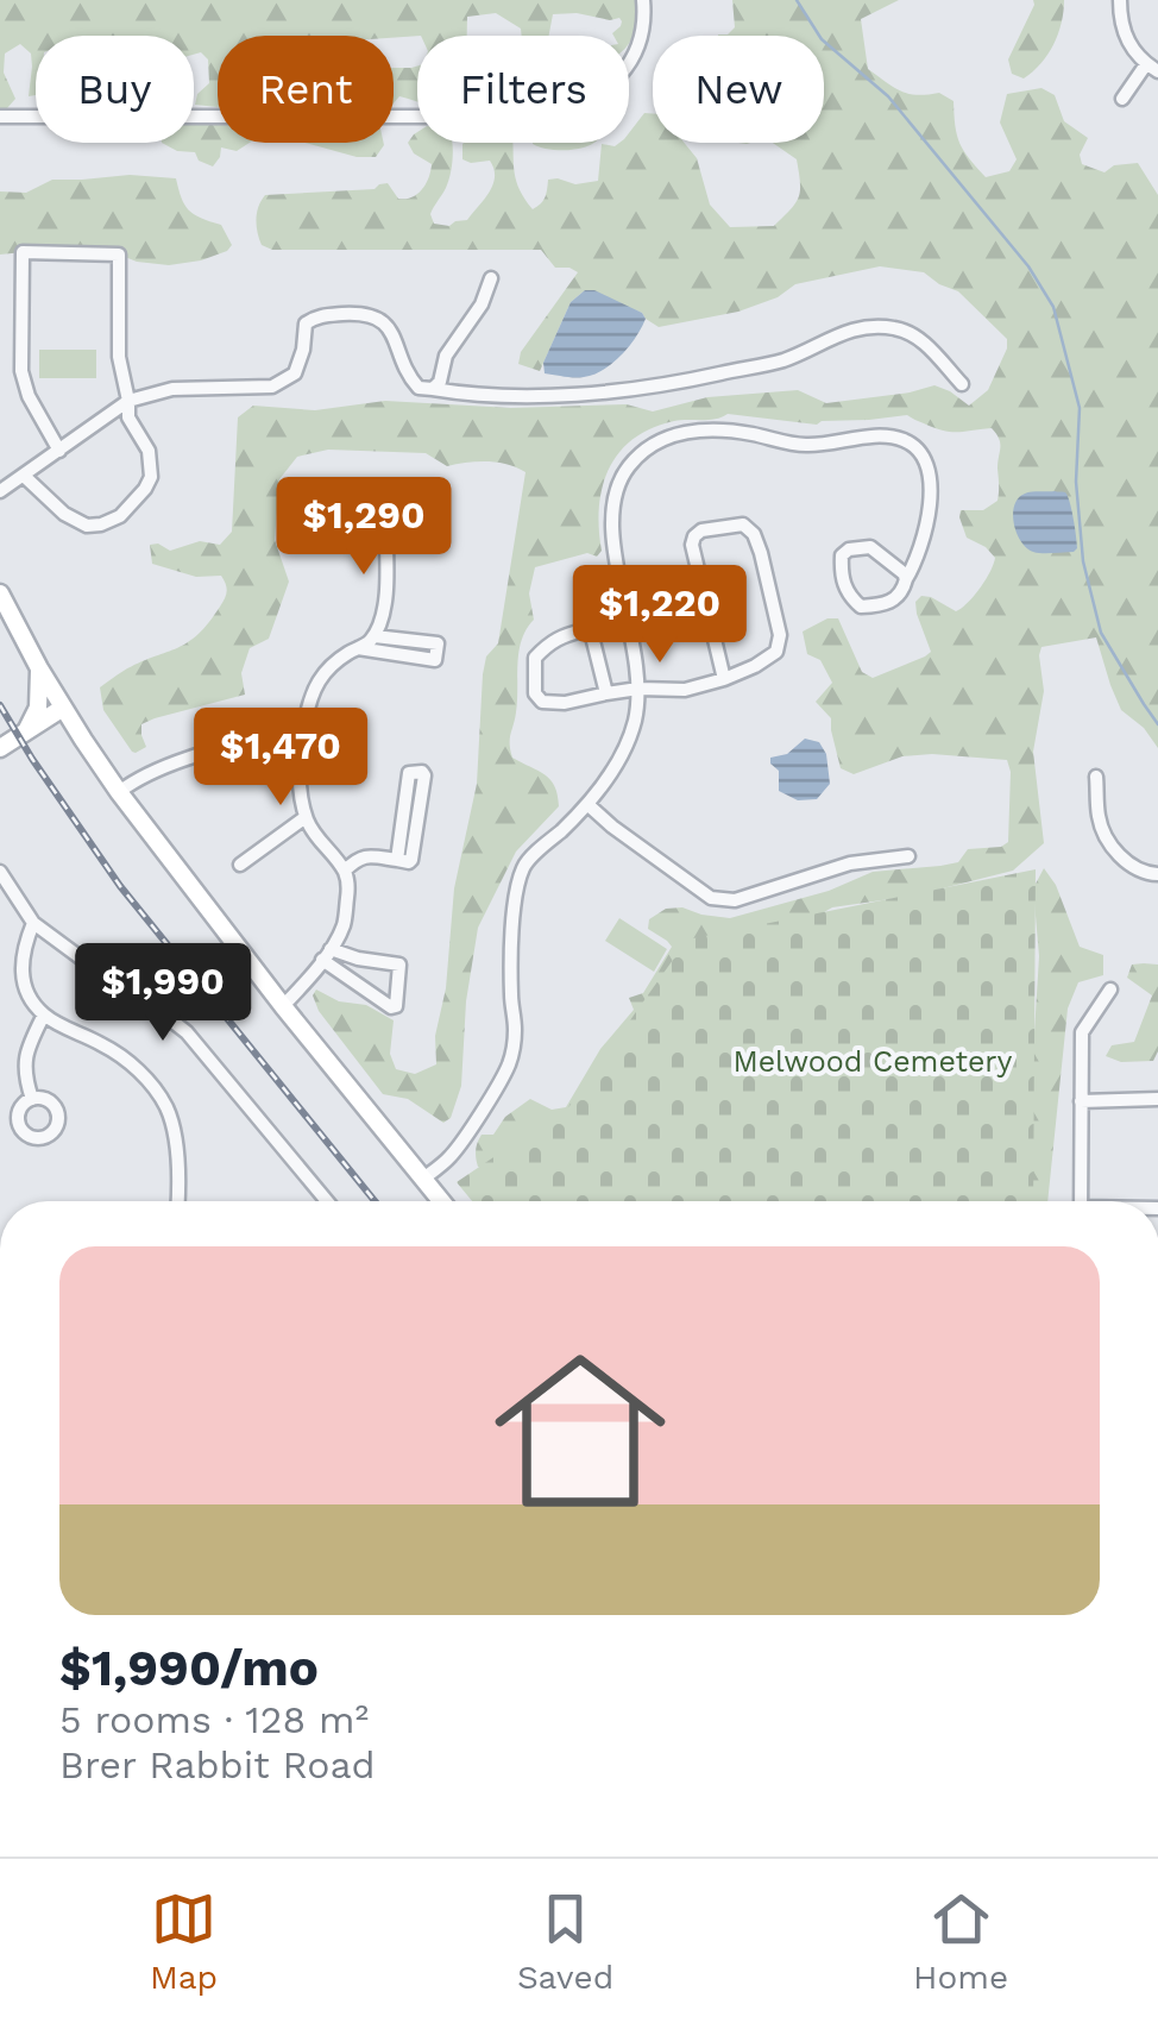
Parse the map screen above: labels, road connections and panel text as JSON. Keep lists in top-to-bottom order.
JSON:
{
  "parks": ["Melwood Cemetery"],
  "page": {
    "chip": [
      "Buy",
      "Rent",
      "Filters",
      "New"
    ],
    "price": [
      "$1,290",
      "$1,220",
      "$1,470",
      "$1,990"
    ],
    "list": [
      {
        "name": "$1,990/mo",
        "note": "5 rooms · 128 m² · Brer Rabbit Road"
      }
    ],
    "tabs": ["Map", "Saved", "Home"]
  }
}
